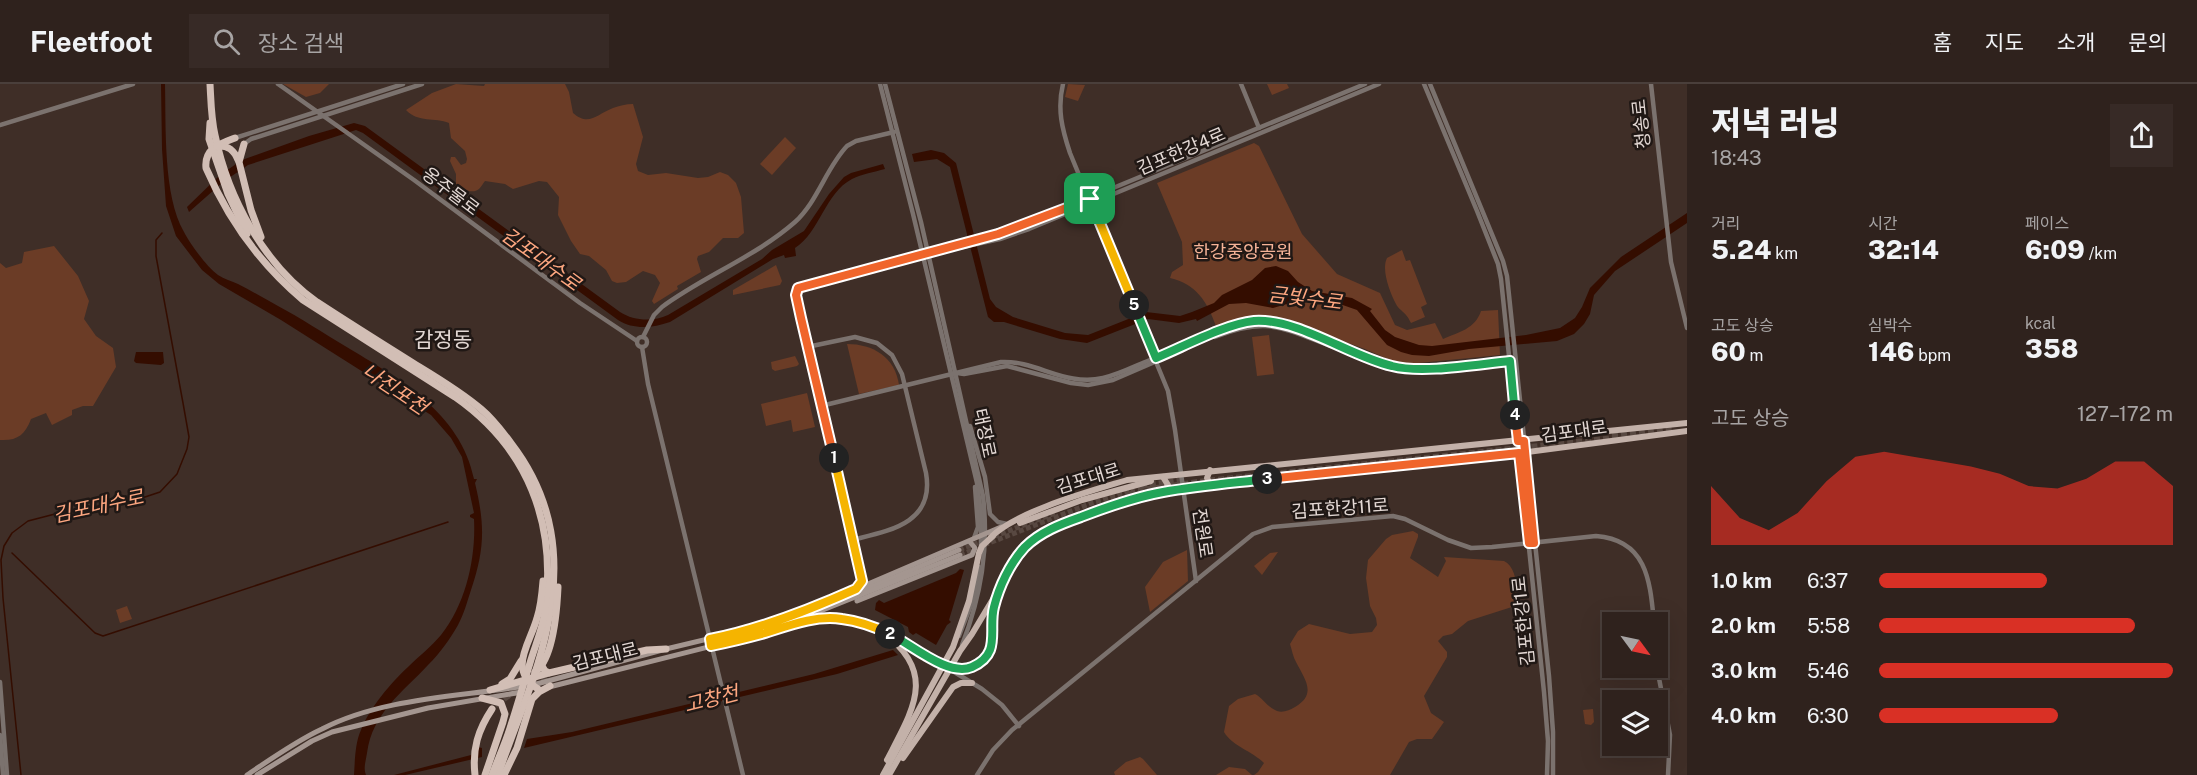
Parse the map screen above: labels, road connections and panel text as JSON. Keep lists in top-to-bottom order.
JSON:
{
  "streets": {
    "main road": ["김포대로", "태장로"],
    "street": [
      "청송로",
      "김포한강4로",
      "옹주물로",
      "김포한강11로",
      "전원로",
      "김포한강1로"
    ]
  },
  "crossings": [
    ["김포한강4로", "태장로"],
    ["김포한강4로", "전원로"],
    ["김포대로", "태장로"],
    ["김포대로", "전원로"],
    ["김포대로", "김포한강1로"],
    ["김포한강11로", "전원로"],
    ["김포한강11로", "김포한강1로"]
  ],
  "districts": ["감정동"],
  "water": [
    "김포대수로",
    "금빛수로",
    "나진포천",
    "고창천"
  ],
  "parks": ["한강중앙공원"],
  "north": "bottom right",
  "page": {
    "header": "Fleetfoot",
    "search": "장소 검색",
    "nav": [
      "홈",
      "지도",
      "소개",
      "문의"
    ],
    "heading": ["저녁 러닝", "18:43"],
    "stats": [
      ["거리", "5.24 km"],
      ["시간", "32:14"],
      ["페이스", "6:09 /km"],
      ["고도 상승", "60 m"],
      ["심박수", "146 bpm"],
      ["kcal", "358"]
    ],
    "pins": [
      "5",
      "4",
      "1",
      "3",
      "2"
    ],
    "chart": ["고도 상승", "127–172 m"],
    "list": [
      {
        "name": "1.0 km",
        "note": "6:37"
      },
      {
        "name": "2.0 km",
        "note": "5:58"
      },
      {
        "name": "3.0 km",
        "note": "5:46"
      },
      {
        "name": "4.0 km",
        "note": "6:30"
      }
    ]
  }
}
